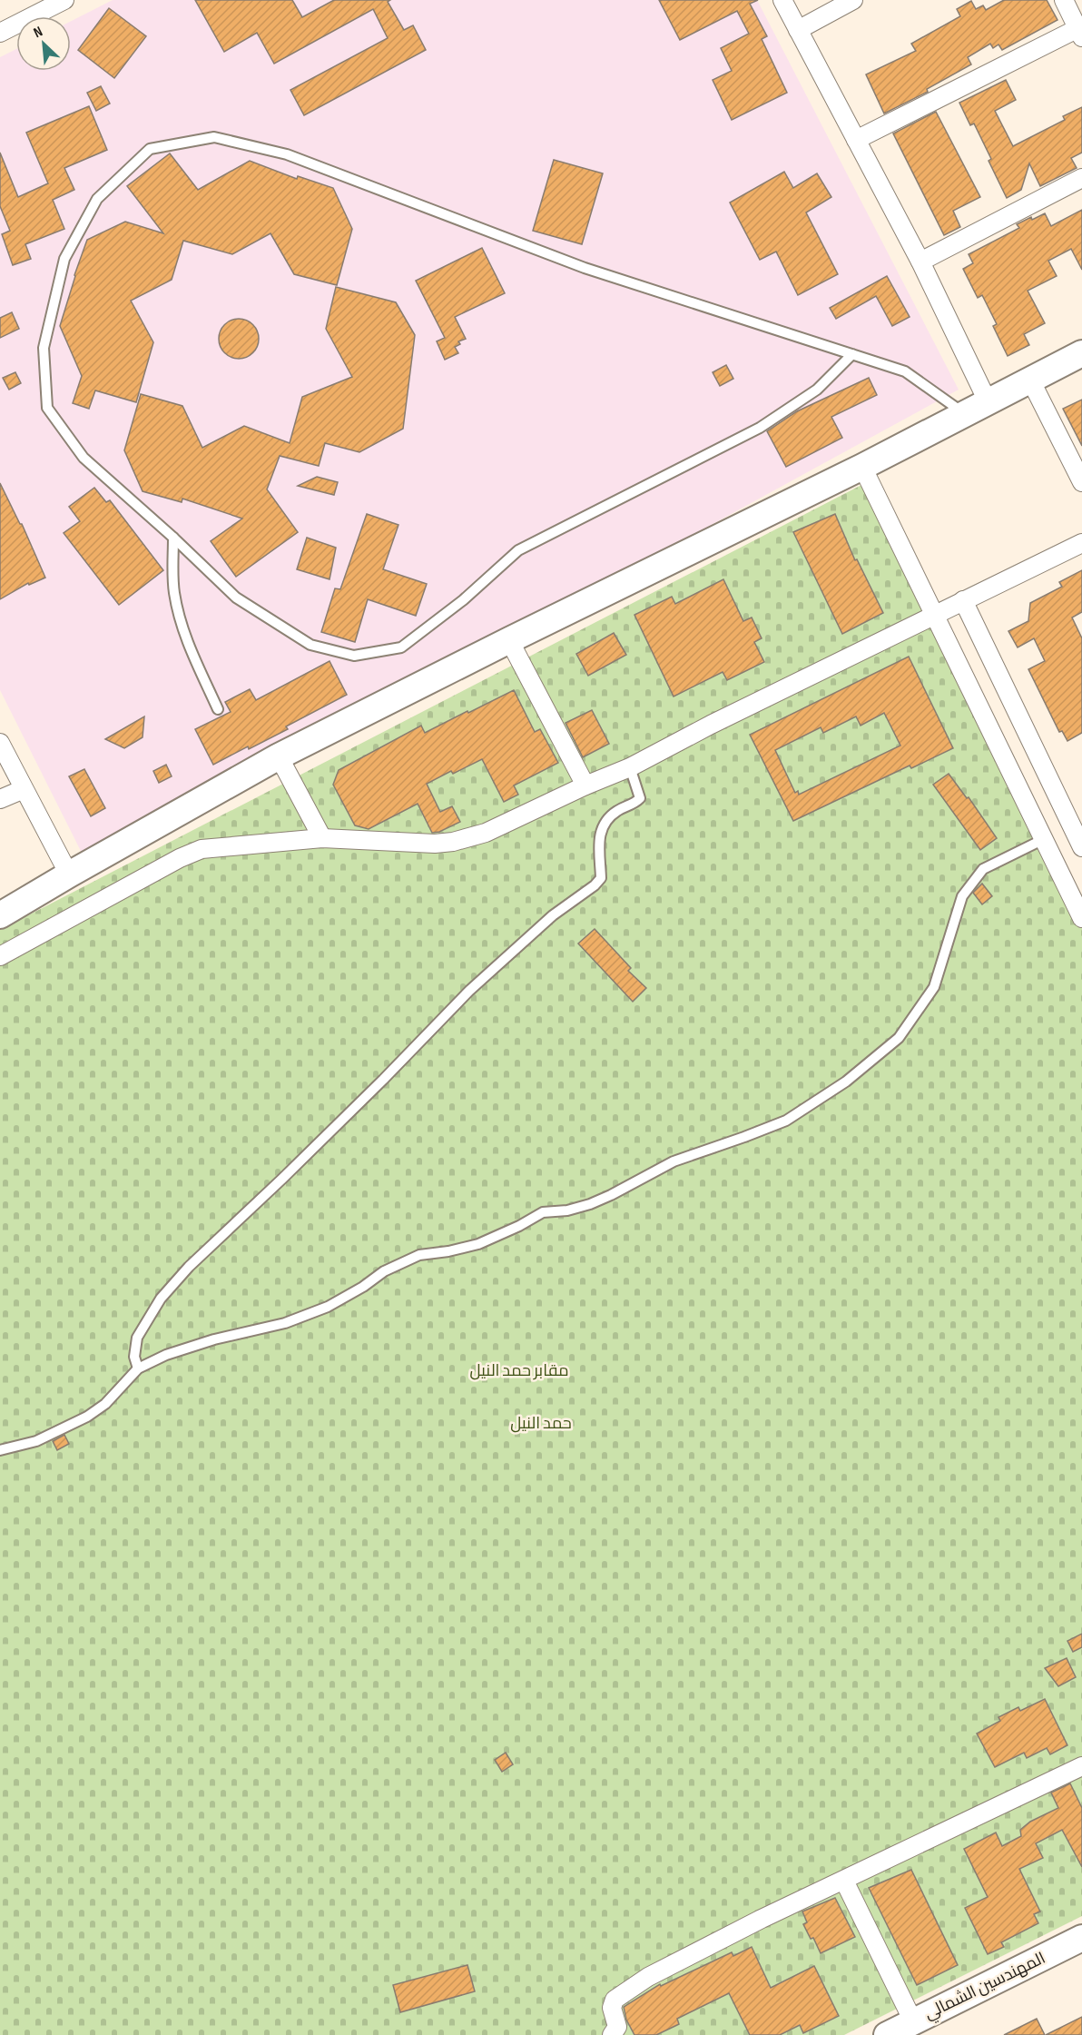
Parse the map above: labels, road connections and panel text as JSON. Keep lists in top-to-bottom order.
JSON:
{
  "streets": {
    "street": ["المهندسين الشمالي"]
  },
  "parks": ["مقابر حمد النيل", "حمد النيل"],
  "north": "top left"
}
